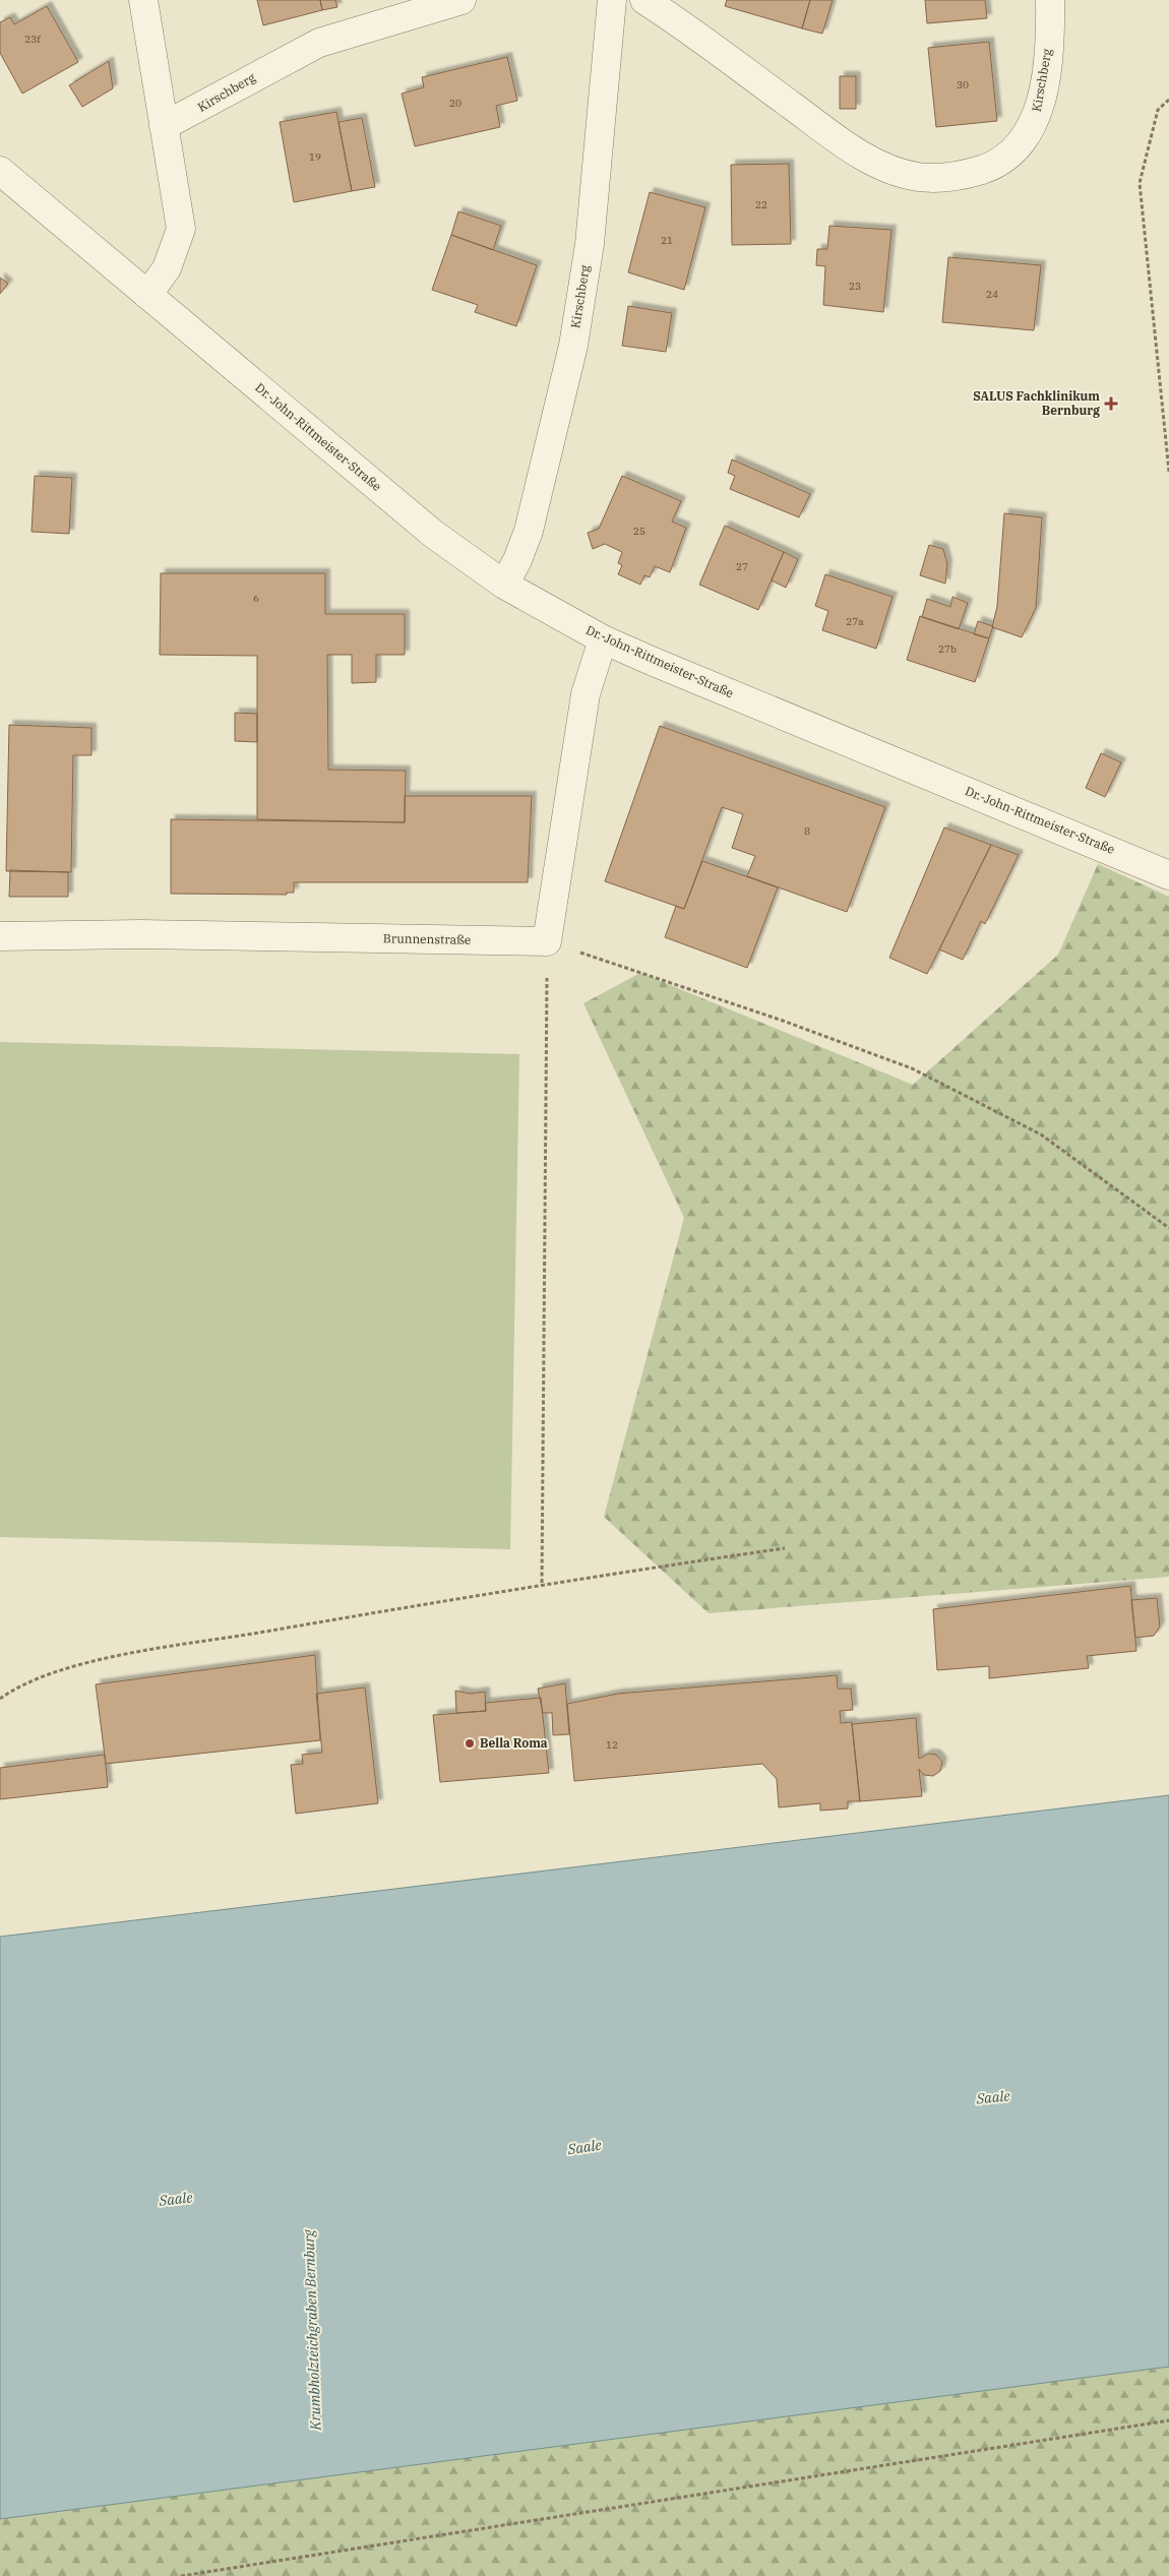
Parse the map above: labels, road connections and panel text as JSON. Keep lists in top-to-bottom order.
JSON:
{
  "streets": {
    "street": ["Kirschberg", "Dr.-John-Rittmeister-Straße", "Brunnenstraße"]
  },
  "crossings": [
    ["Kirschberg", "Dr.-John-Rittmeister-Straße"]
  ],
  "water": ["Saale", "Krumbholzteichgraben Bernburg"],
  "places": {
    "health": ["SALUS Fachklinikum Bernburg"],
    "other": ["Bella Roma"]
  },
  "house_numbers": [
    "23f",
    "30",
    "20",
    "19",
    "22",
    "21",
    "23",
    "24",
    "25",
    "27",
    "6",
    "27a",
    "27b",
    "8",
    "12"
  ]
}
